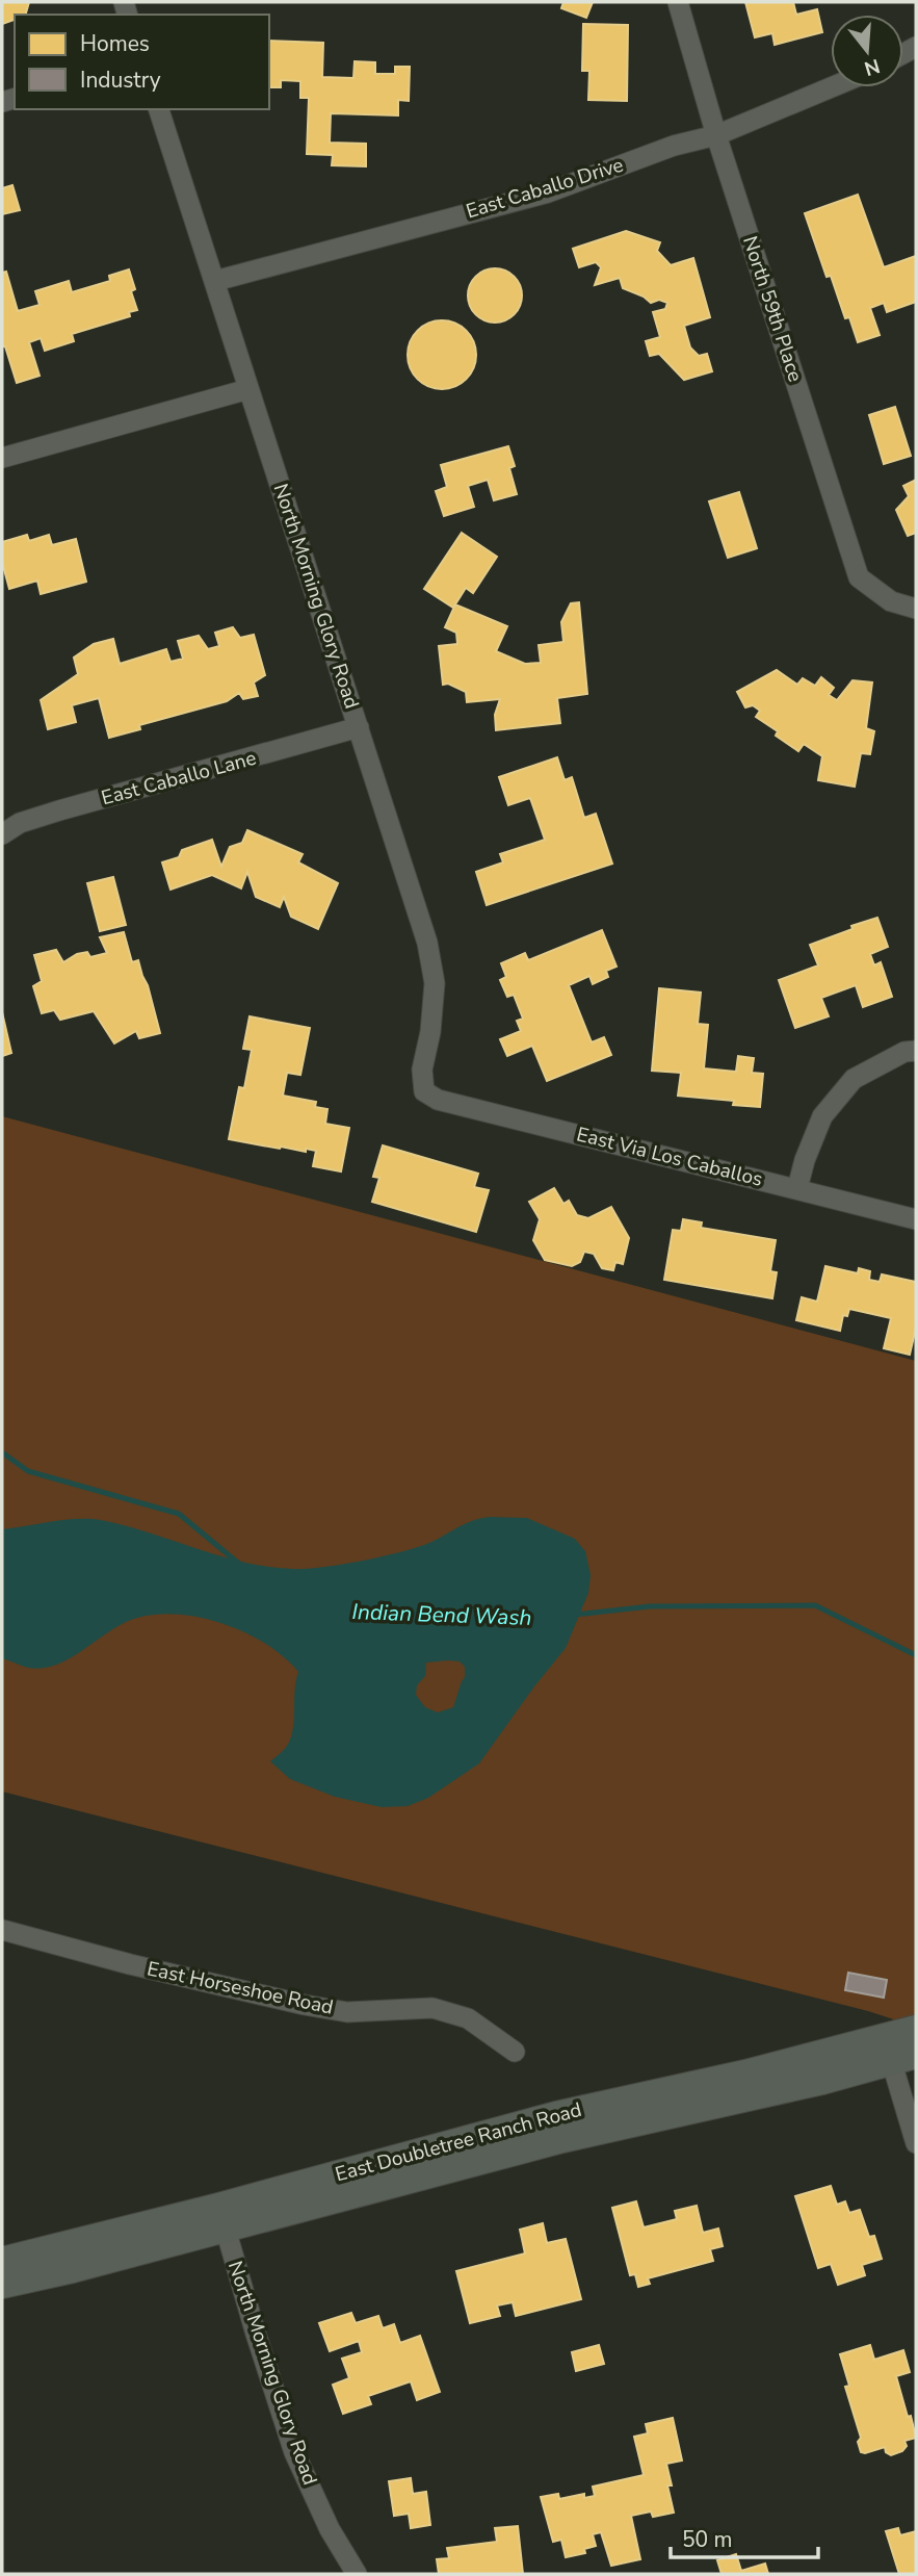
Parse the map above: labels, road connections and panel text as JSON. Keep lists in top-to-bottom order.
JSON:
{
  "streets": {
    "main road": ["East Doubletree Ranch Road"],
    "street": [
      "East Caballo Drive",
      "North 59th Place",
      "North Morning Glory Road",
      "East Caballo Lane",
      "East Via Los Caballos",
      "East Horseshoe Road"
    ]
  },
  "crossings": [
    ["East Caballo Drive", "North 59th Place"],
    ["East Caballo Drive", "North Morning Glory Road"],
    ["North Morning Glory Road", "East Caballo Lane"],
    ["North Morning Glory Road", "East Via Los Caballos"],
    ["North Morning Glory Road", "East Doubletree Ranch Road"]
  ],
  "water": ["Indian Bend Wash"],
  "legend": ["Homes", "Industry"],
  "scale_bar": "50 m",
  "north": "bottom"
}
